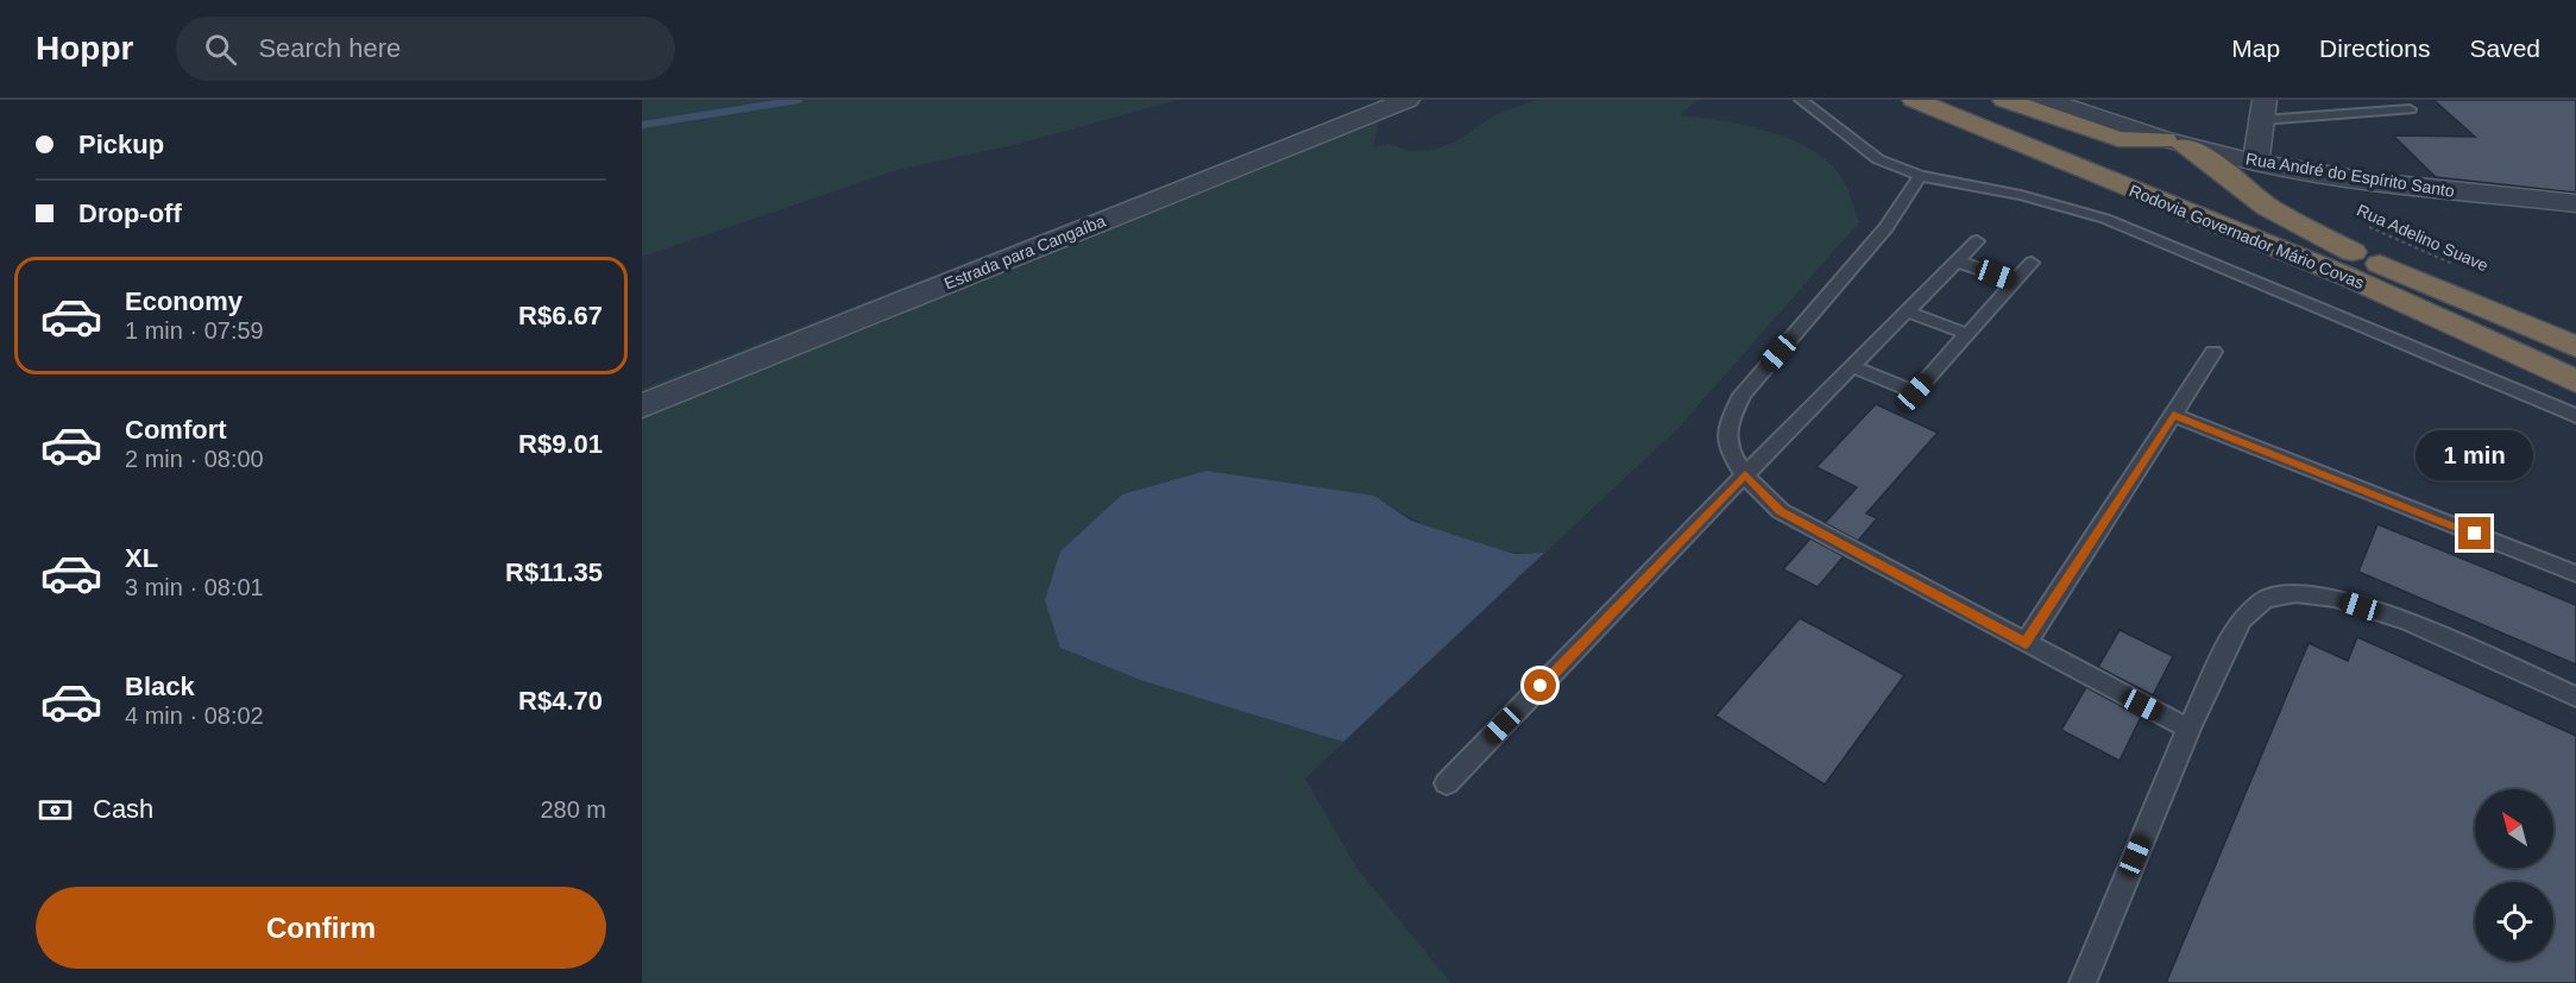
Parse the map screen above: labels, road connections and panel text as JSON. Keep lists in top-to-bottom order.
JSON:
{
  "streets": {
    "highway": ["Rodovia Governador Mário Covas"],
    "street": ["Rua André do Espírito Santo", "Estrada para Cangaíba"],
    "path": ["Rua Adelino Suave"]
  },
  "crossings": [
    ["Rodovia Governador Mário Covas", "Rua Adelino Suave"]
  ],
  "north": "top left",
  "page": {
    "header": "Hoppr",
    "search": "Search here",
    "nav": ["Map", "Directions", "Saved"],
    "banner": ["Pickup", "Drop-off"],
    "list": [
      {
        "name": "Economy",
        "note": "1 min · 07:59",
        "value": "R$6.67"
      },
      {
        "name": "Comfort",
        "note": "2 min · 08:00",
        "value": "R$9.01"
      },
      {
        "name": "XL",
        "note": "3 min · 08:01",
        "value": "R$11.35"
      },
      {
        "name": "Black",
        "note": "4 min · 08:02",
        "value": "R$4.70"
      }
    ],
    "bubble": "1 min",
    "pay": ["Cash", "280 m"],
    "buttons": "Confirm"
  }
}
